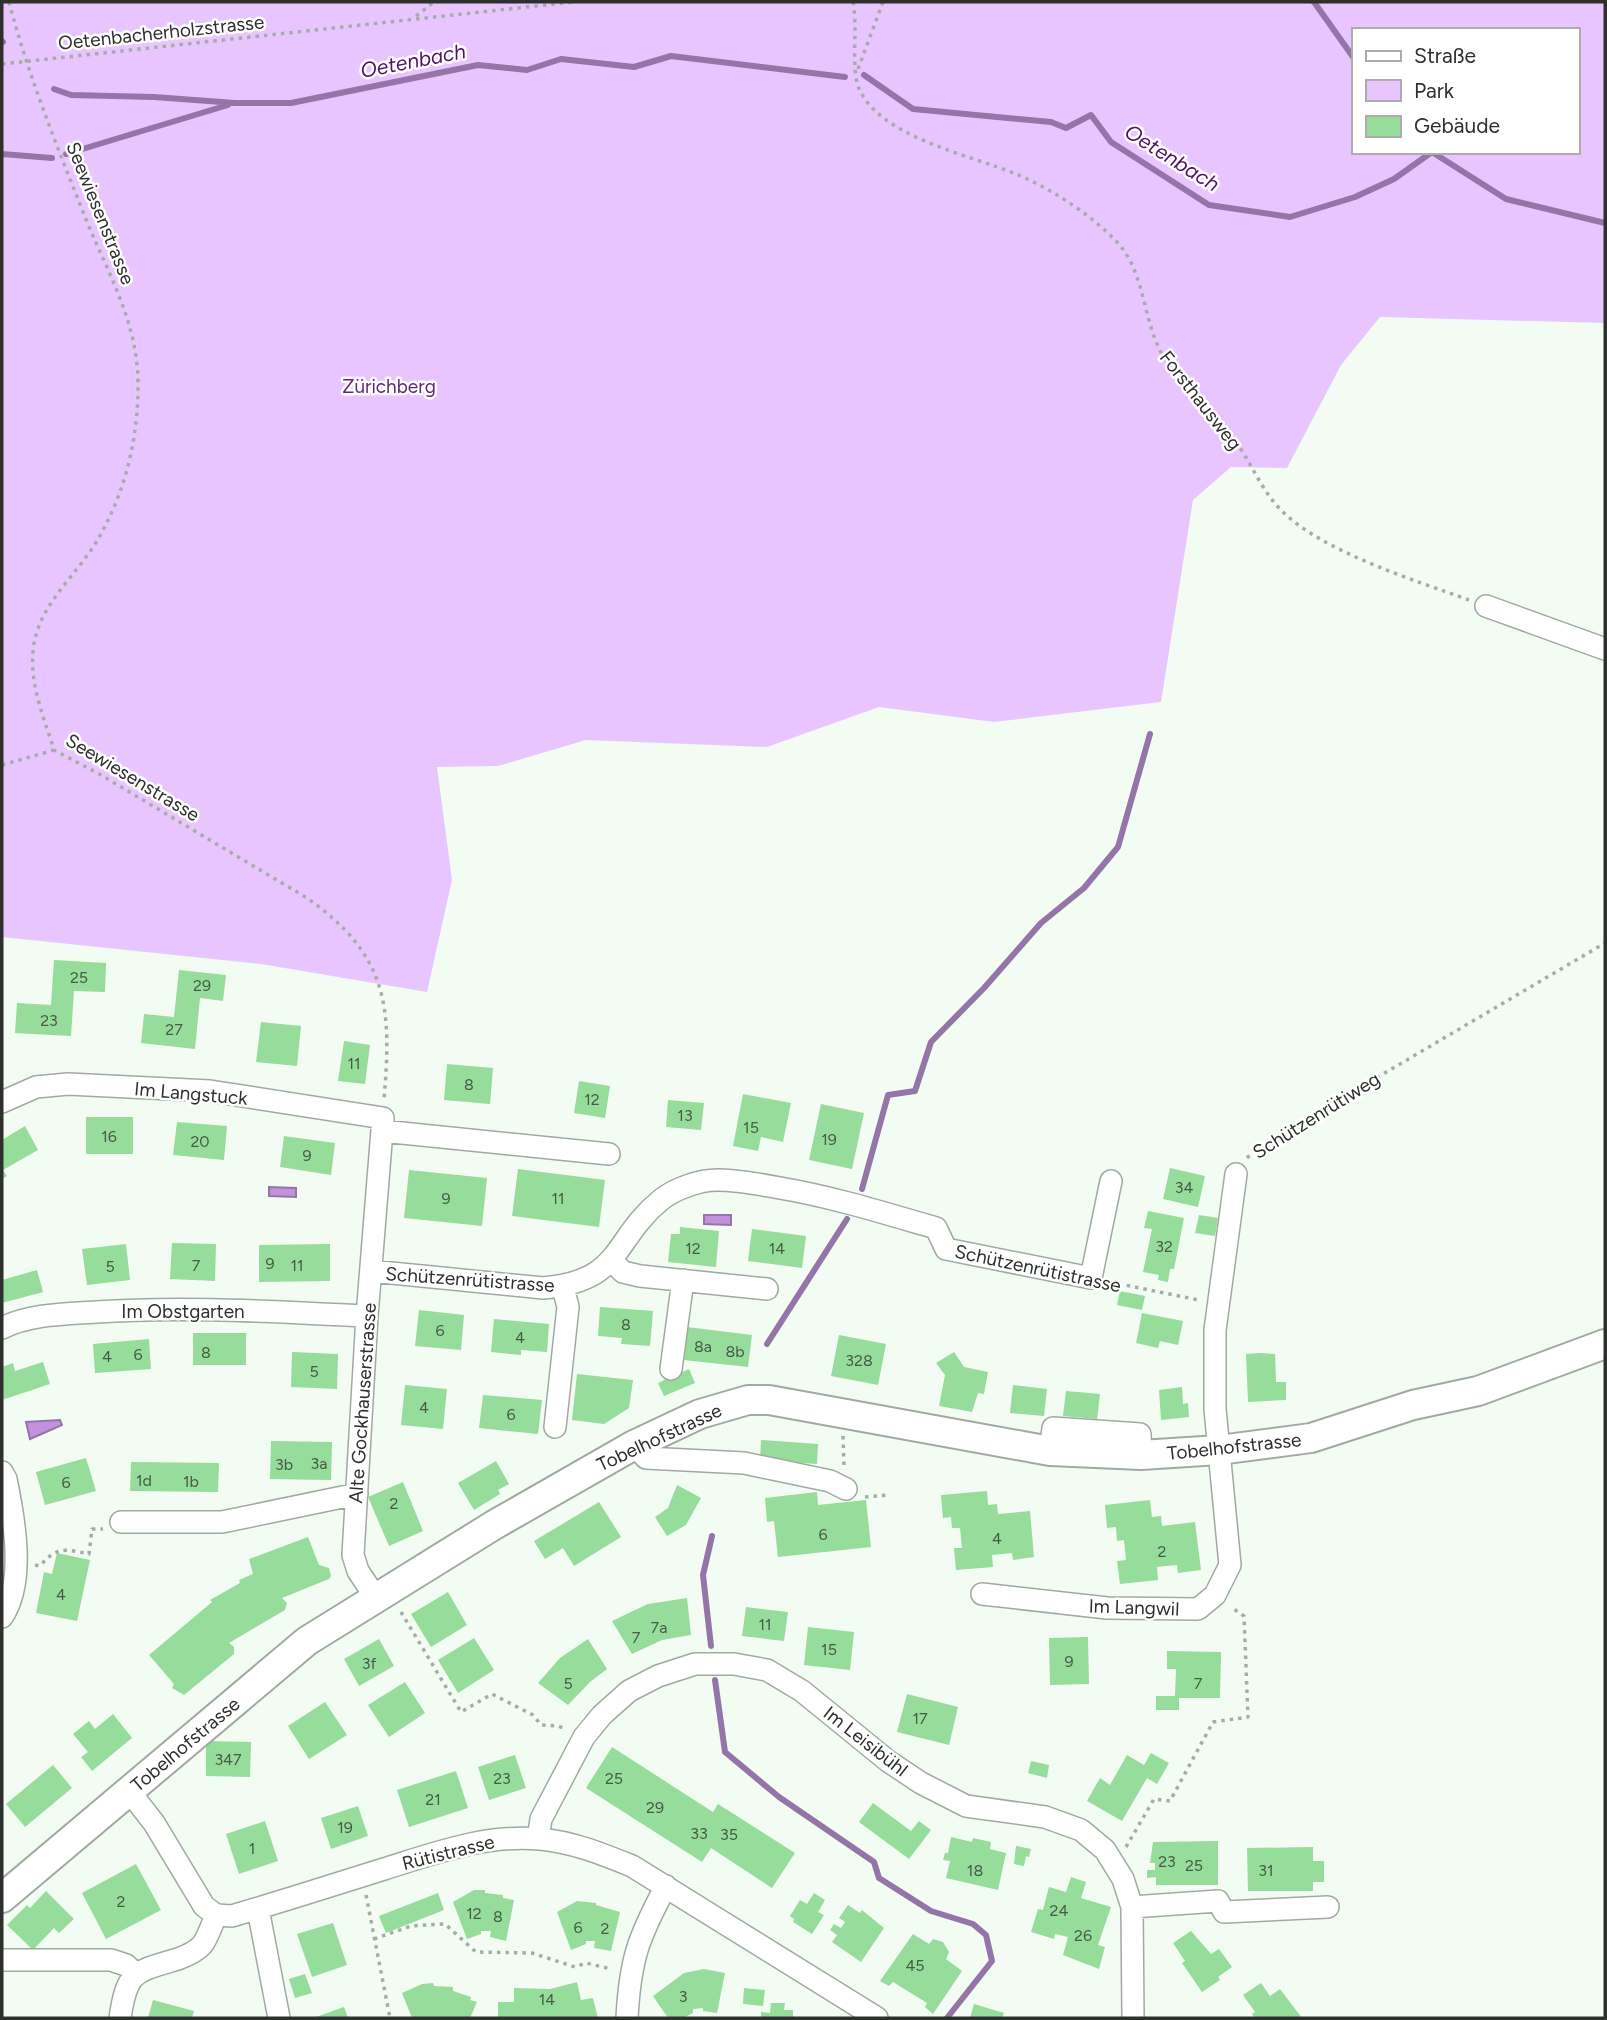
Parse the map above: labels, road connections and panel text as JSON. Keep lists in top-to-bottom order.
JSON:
{
  "streets": {
    "main road": ["Tobelhofstrasse"],
    "street": [
      "Im Langstuck",
      "Schützenrütiweg",
      "Schützenrütistrasse",
      "Im Obstgarten",
      "Alte Gockhauserstrasse",
      "Im Langwil",
      "Im Leisibühl",
      "Rütistrasse"
    ],
    "path": ["Oetenbacherholzstrasse", "Seewiesenstrasse", "Forsthausweg"]
  },
  "crossings": [
    ["Oetenbacherholzstrasse", "Seewiesenstrasse"],
    ["Seewiesenstrasse", "Im Langstuck"],
    ["Seewiesenstrasse", "Alte Gockhauserstrasse"],
    ["Im Langstuck", "Alte Gockhauserstrasse"],
    ["Schützenrütiweg", "Schützenrütistrasse"],
    ["Schützenrütiweg", "Tobelhofstrasse"],
    ["Schützenrütiweg", "Im Langwil"],
    ["Schützenrütistrasse", "Alte Gockhauserstrasse"],
    ["Im Obstgarten", "Alte Gockhauserstrasse"],
    ["Alte Gockhauserstrasse", "Tobelhofstrasse"],
    ["Tobelhofstrasse", "Im Langwil"],
    ["Im Leisibühl", "Rütistrasse"]
  ],
  "water": ["Oetenbach"],
  "parks": ["Zürichberg"],
  "house_numbers": [
    "25",
    "29",
    "23",
    "27",
    "11",
    "8",
    "12",
    "13",
    "15",
    "16",
    "19",
    "20",
    "9",
    "34",
    "9",
    "11",
    "32",
    "12",
    "14",
    "9",
    "7",
    "11",
    "5",
    "8",
    "6",
    "4",
    "8a",
    "8b",
    "8",
    "6",
    "4",
    "328",
    "5",
    "4",
    "6",
    "3a",
    "3b",
    "1d",
    "1b",
    "6",
    "2",
    "6",
    "4",
    "2",
    "4",
    "11",
    "7a",
    "7",
    "15",
    "9",
    "3f",
    "5",
    "7",
    "17",
    "347",
    "23",
    "25",
    "21",
    "29",
    "19",
    "33",
    "35",
    "1",
    "23",
    "25",
    "18",
    "31",
    "2",
    "24",
    "12",
    "8",
    "6",
    "2",
    "26",
    "45",
    "3",
    "14"
  ],
  "legend": ["Straße", "Park", "Gebäude"]
}
